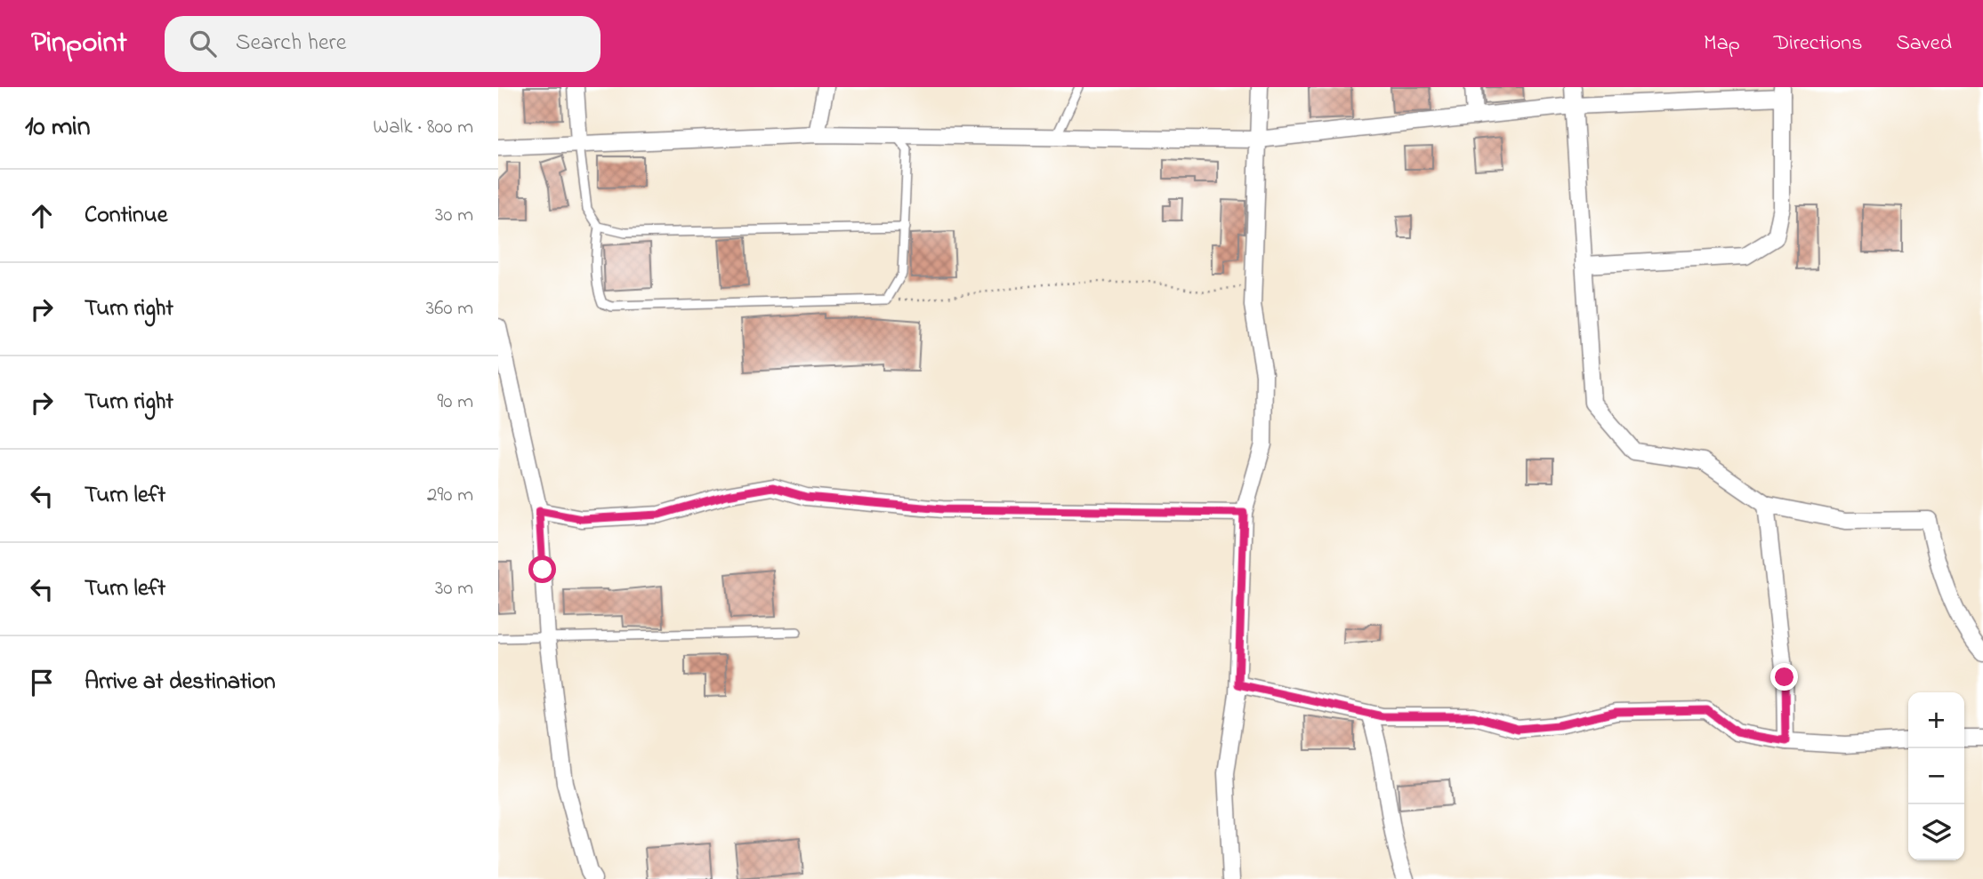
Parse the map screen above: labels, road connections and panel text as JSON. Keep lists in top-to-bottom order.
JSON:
{
  "page": {
    "header": "Pinpoint",
    "search": "Search here",
    "nav": ["Map", "Directions", "Saved"],
    "heading": ["10 min", "Walk · 800 m"],
    "list": [
      ["Continue", "30 m"],
      ["Turn right", "360 m"],
      ["Turn right", "90 m"],
      ["Turn left", "290 m"],
      ["Turn left", "30 m"],
      "Arrive at destination"
    ],
    "map_buttons": ["+", "−"]
  }
}
